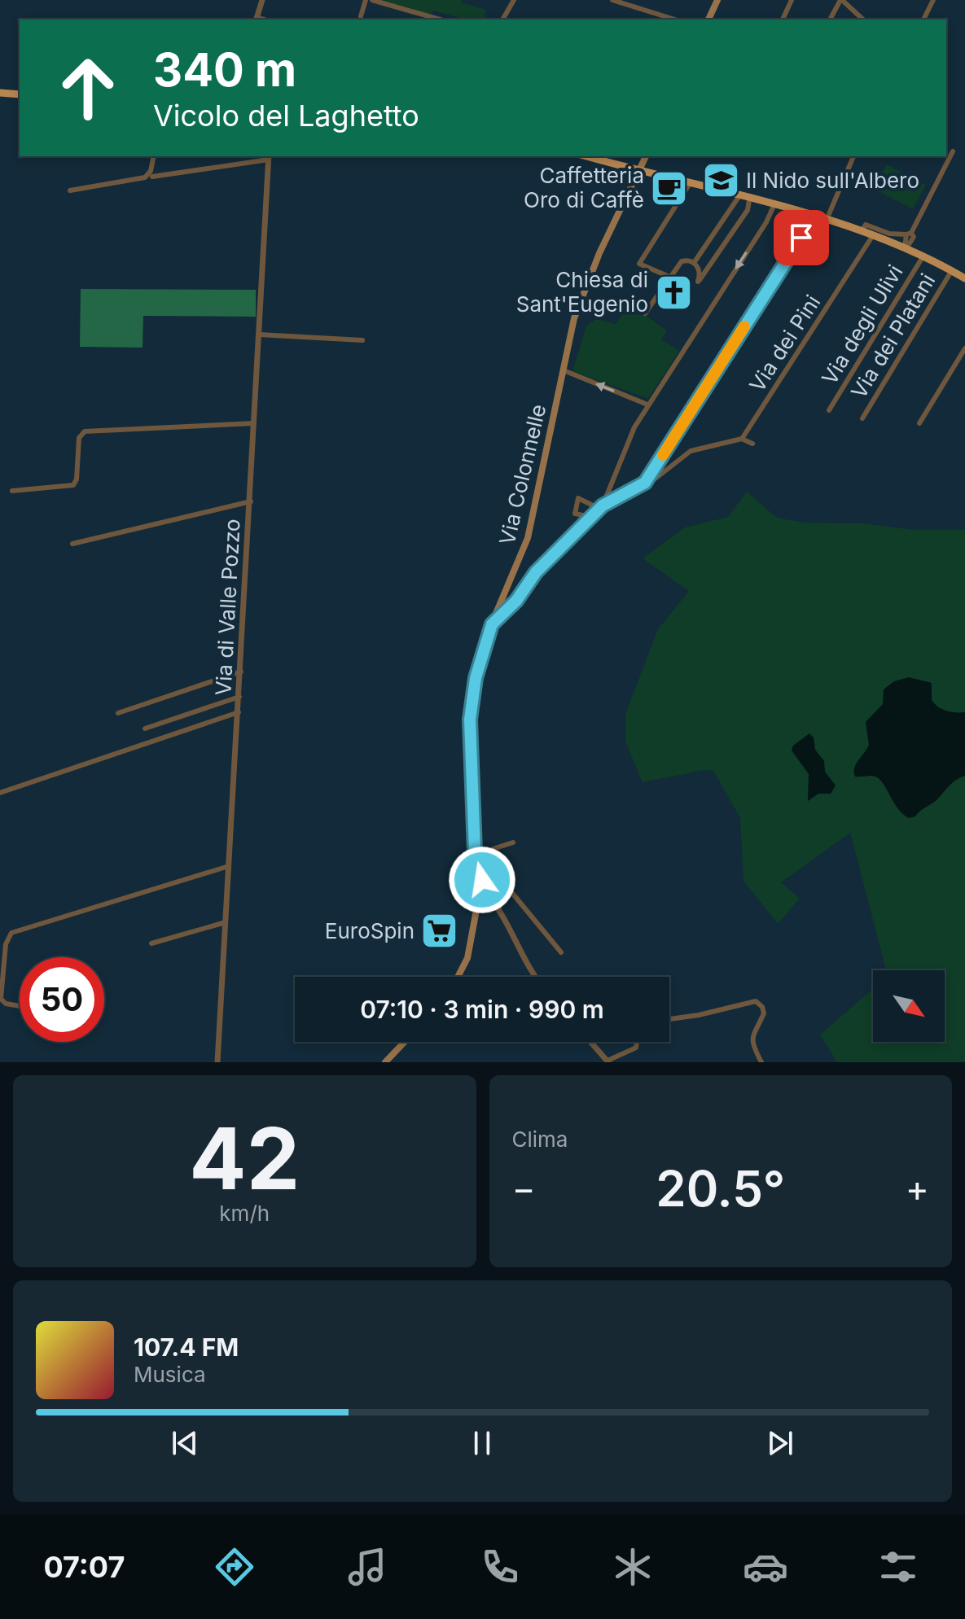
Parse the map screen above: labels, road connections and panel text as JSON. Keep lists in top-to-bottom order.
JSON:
{
  "streets": {
    "main road": ["Via Colonnelle"],
    "street": [
      "Via degli Ulivi",
      "Via dei Platani",
      "Via dei Pini",
      "Via di Valle Pozzo"
    ]
  },
  "places": {
    "school or university": ["Il Nido sull'Albero"],
    "cafe": ["Caffetteria Oro di Caffè"],
    "church": ["Chiesa di Sant'Eugenio"],
    "supermarket": ["EuroSpin"]
  },
  "north": "bottom right",
  "page": {
    "turn": ["340 m", "Vicolo del Laghetto"],
    "limit": "50",
    "trip": "07:10 · 3 min · 990 m",
    "tile": [
      ["42", "km/h"],
      "Clima"
    ],
    "heat": ["−", "20.5°", "+"],
    "song": ["107.4 FM", "Musica"],
    "tabs": "07:07"
  }
}
